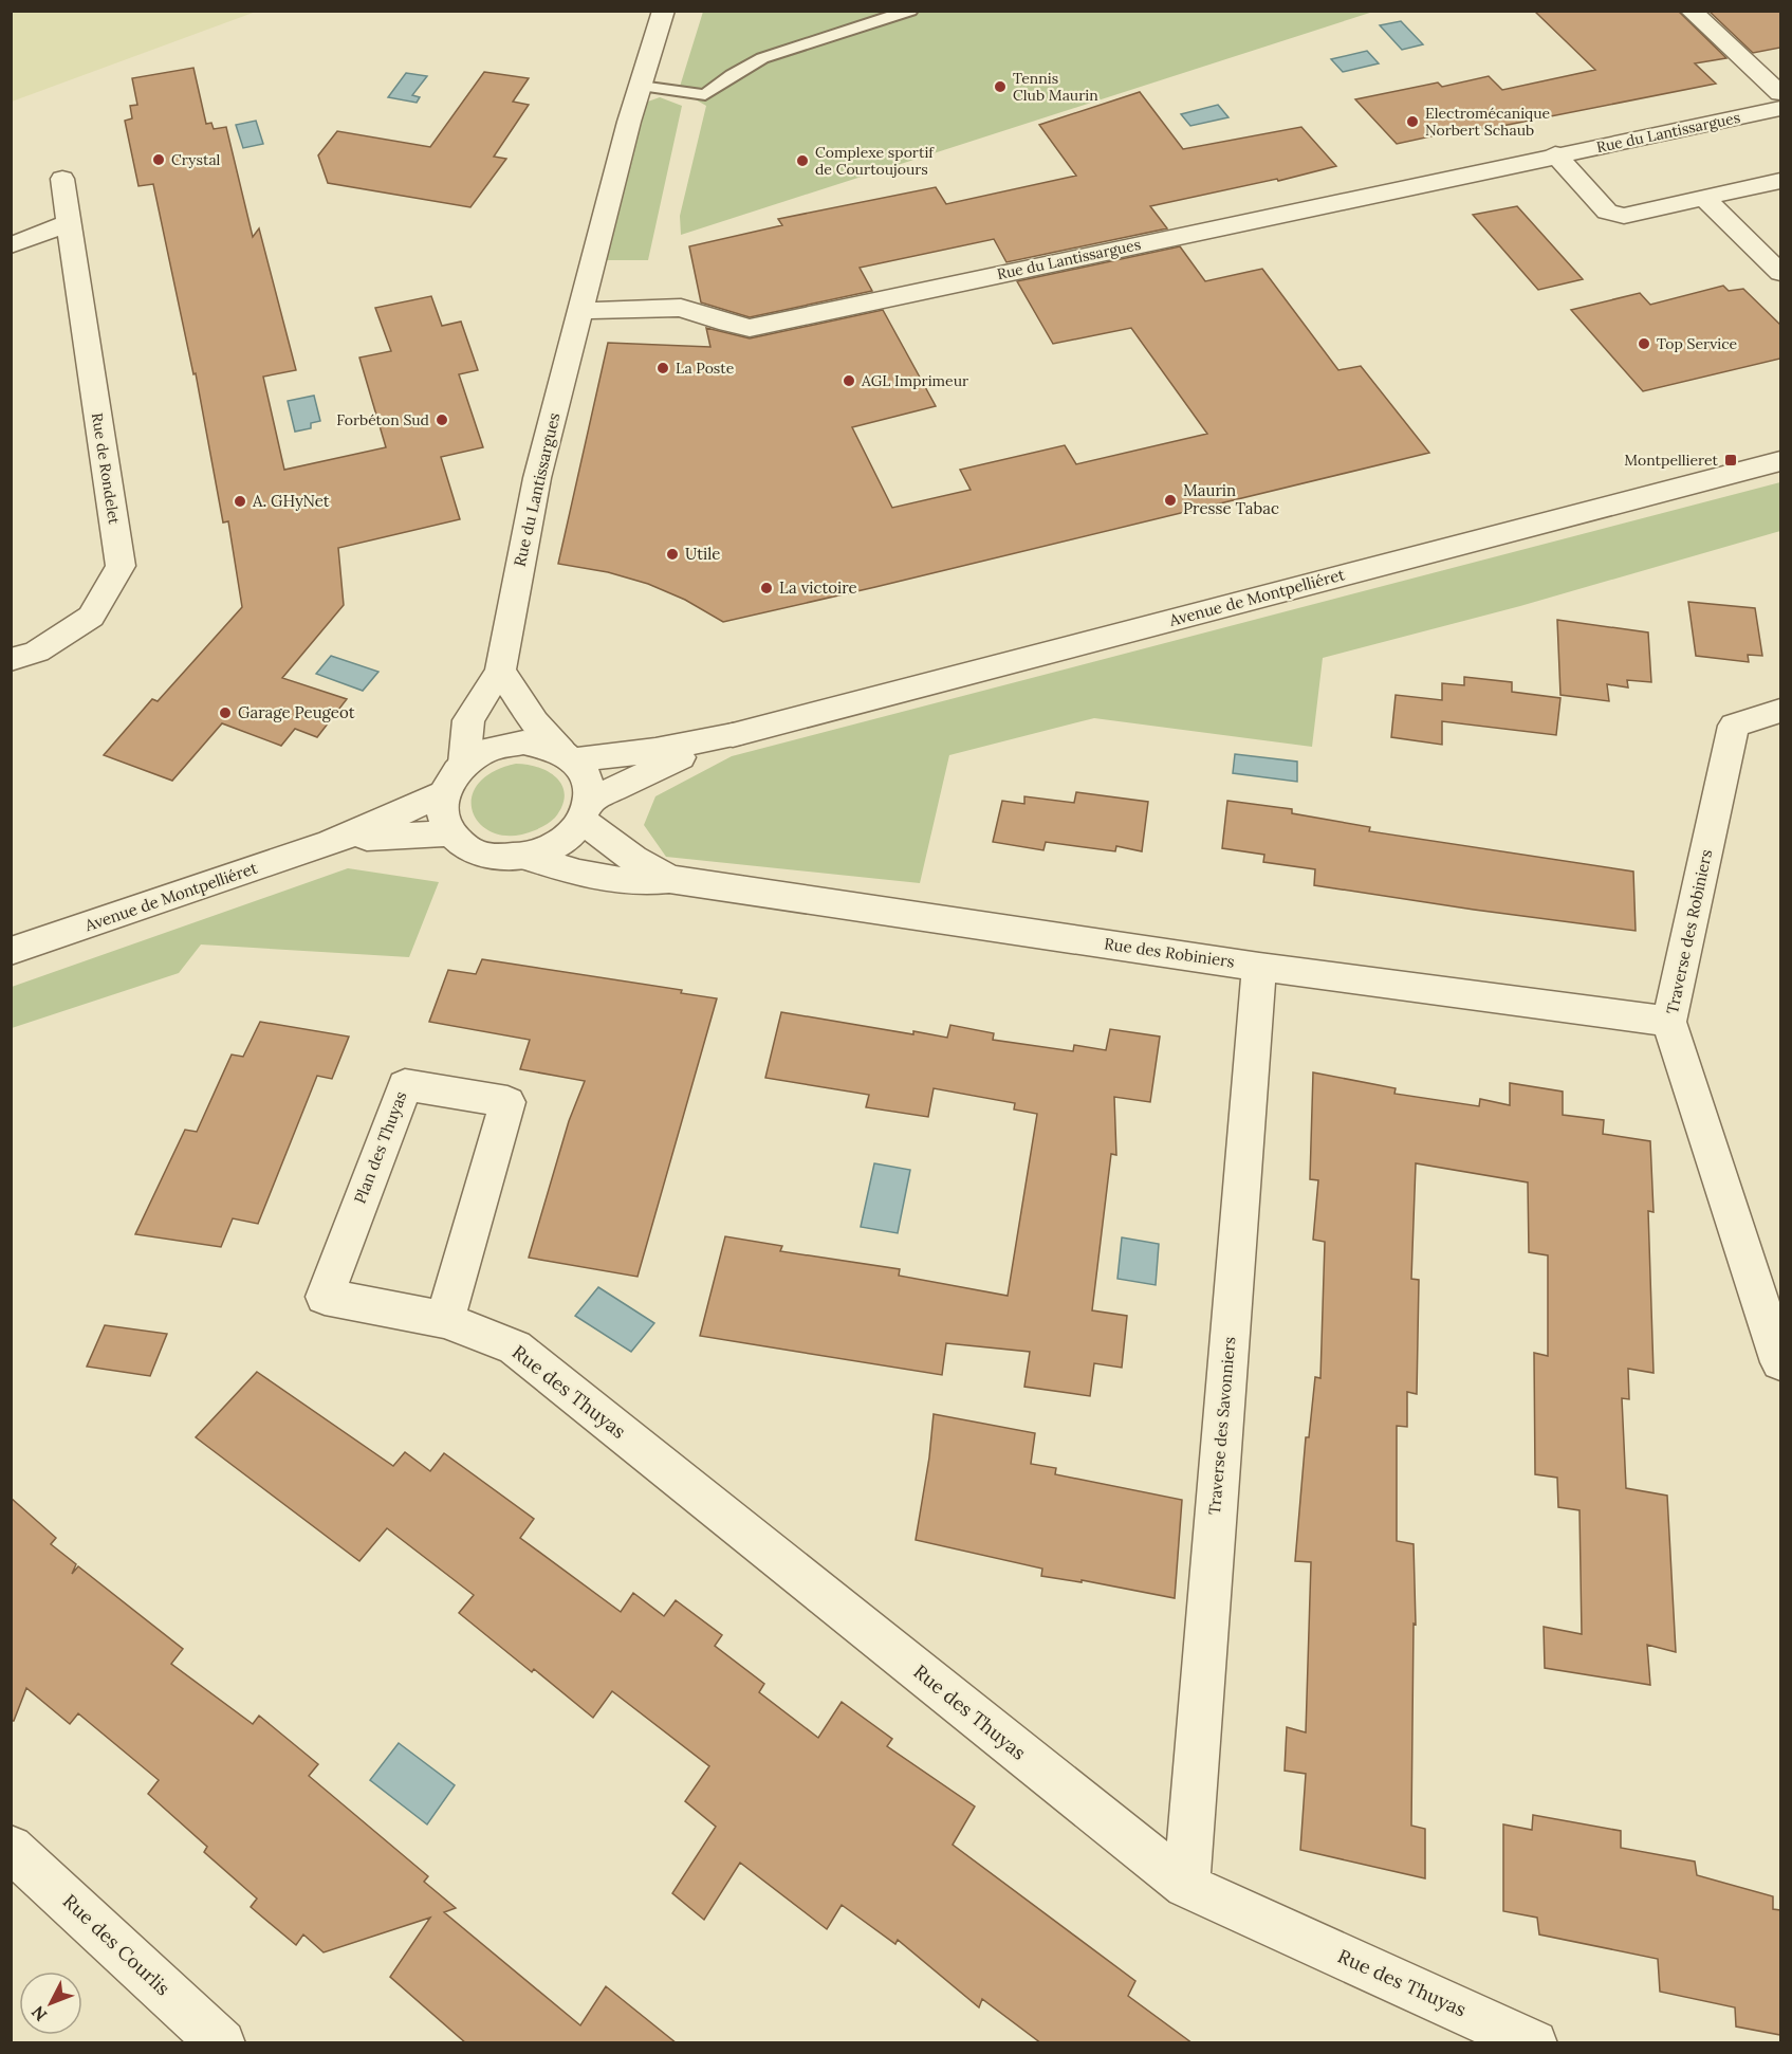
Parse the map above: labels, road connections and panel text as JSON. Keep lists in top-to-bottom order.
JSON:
{
  "streets": {
    "street": [
      "Rue du Lantissargues",
      "Rue de Rondelet",
      "Avenue de Montpelliéret",
      "Traverse des Robiniers",
      "Rue des Robiniers",
      "Plan des Thuyas",
      "Rue des Thuyas",
      "Traverse des Savonniers",
      "Rue des Courlis"
    ]
  },
  "crossings": [
    ["Rue du Lantissargues", "Avenue de Montpelliéret"],
    ["Rue du Lantissargues", "Rue des Robiniers"],
    ["Avenue de Montpelliéret", "Rue des Robiniers"],
    ["Traverse des Robiniers", "Rue des Robiniers"],
    ["Rue des Robiniers", "Traverse des Savonniers"],
    ["Plan des Thuyas", "Rue des Thuyas"],
    ["Rue des Thuyas", "Traverse des Savonniers"]
  ],
  "places": {
    "other": [
      "Tennis Club Maurin",
      "Electromécanique Norbert Schaub",
      "Crystal",
      "Complexe sportif de Courtoujours",
      "Top Service",
      "La Poste",
      "AGL Imprimeur",
      "Forbéton Sud",
      "Maurin Presse Tabac",
      "A. GHyNet",
      "Utile",
      "La victoire",
      "Garage Peugeot"
    ],
    "transit": ["Montpellieret"]
  },
  "north": "bottom left"
}
